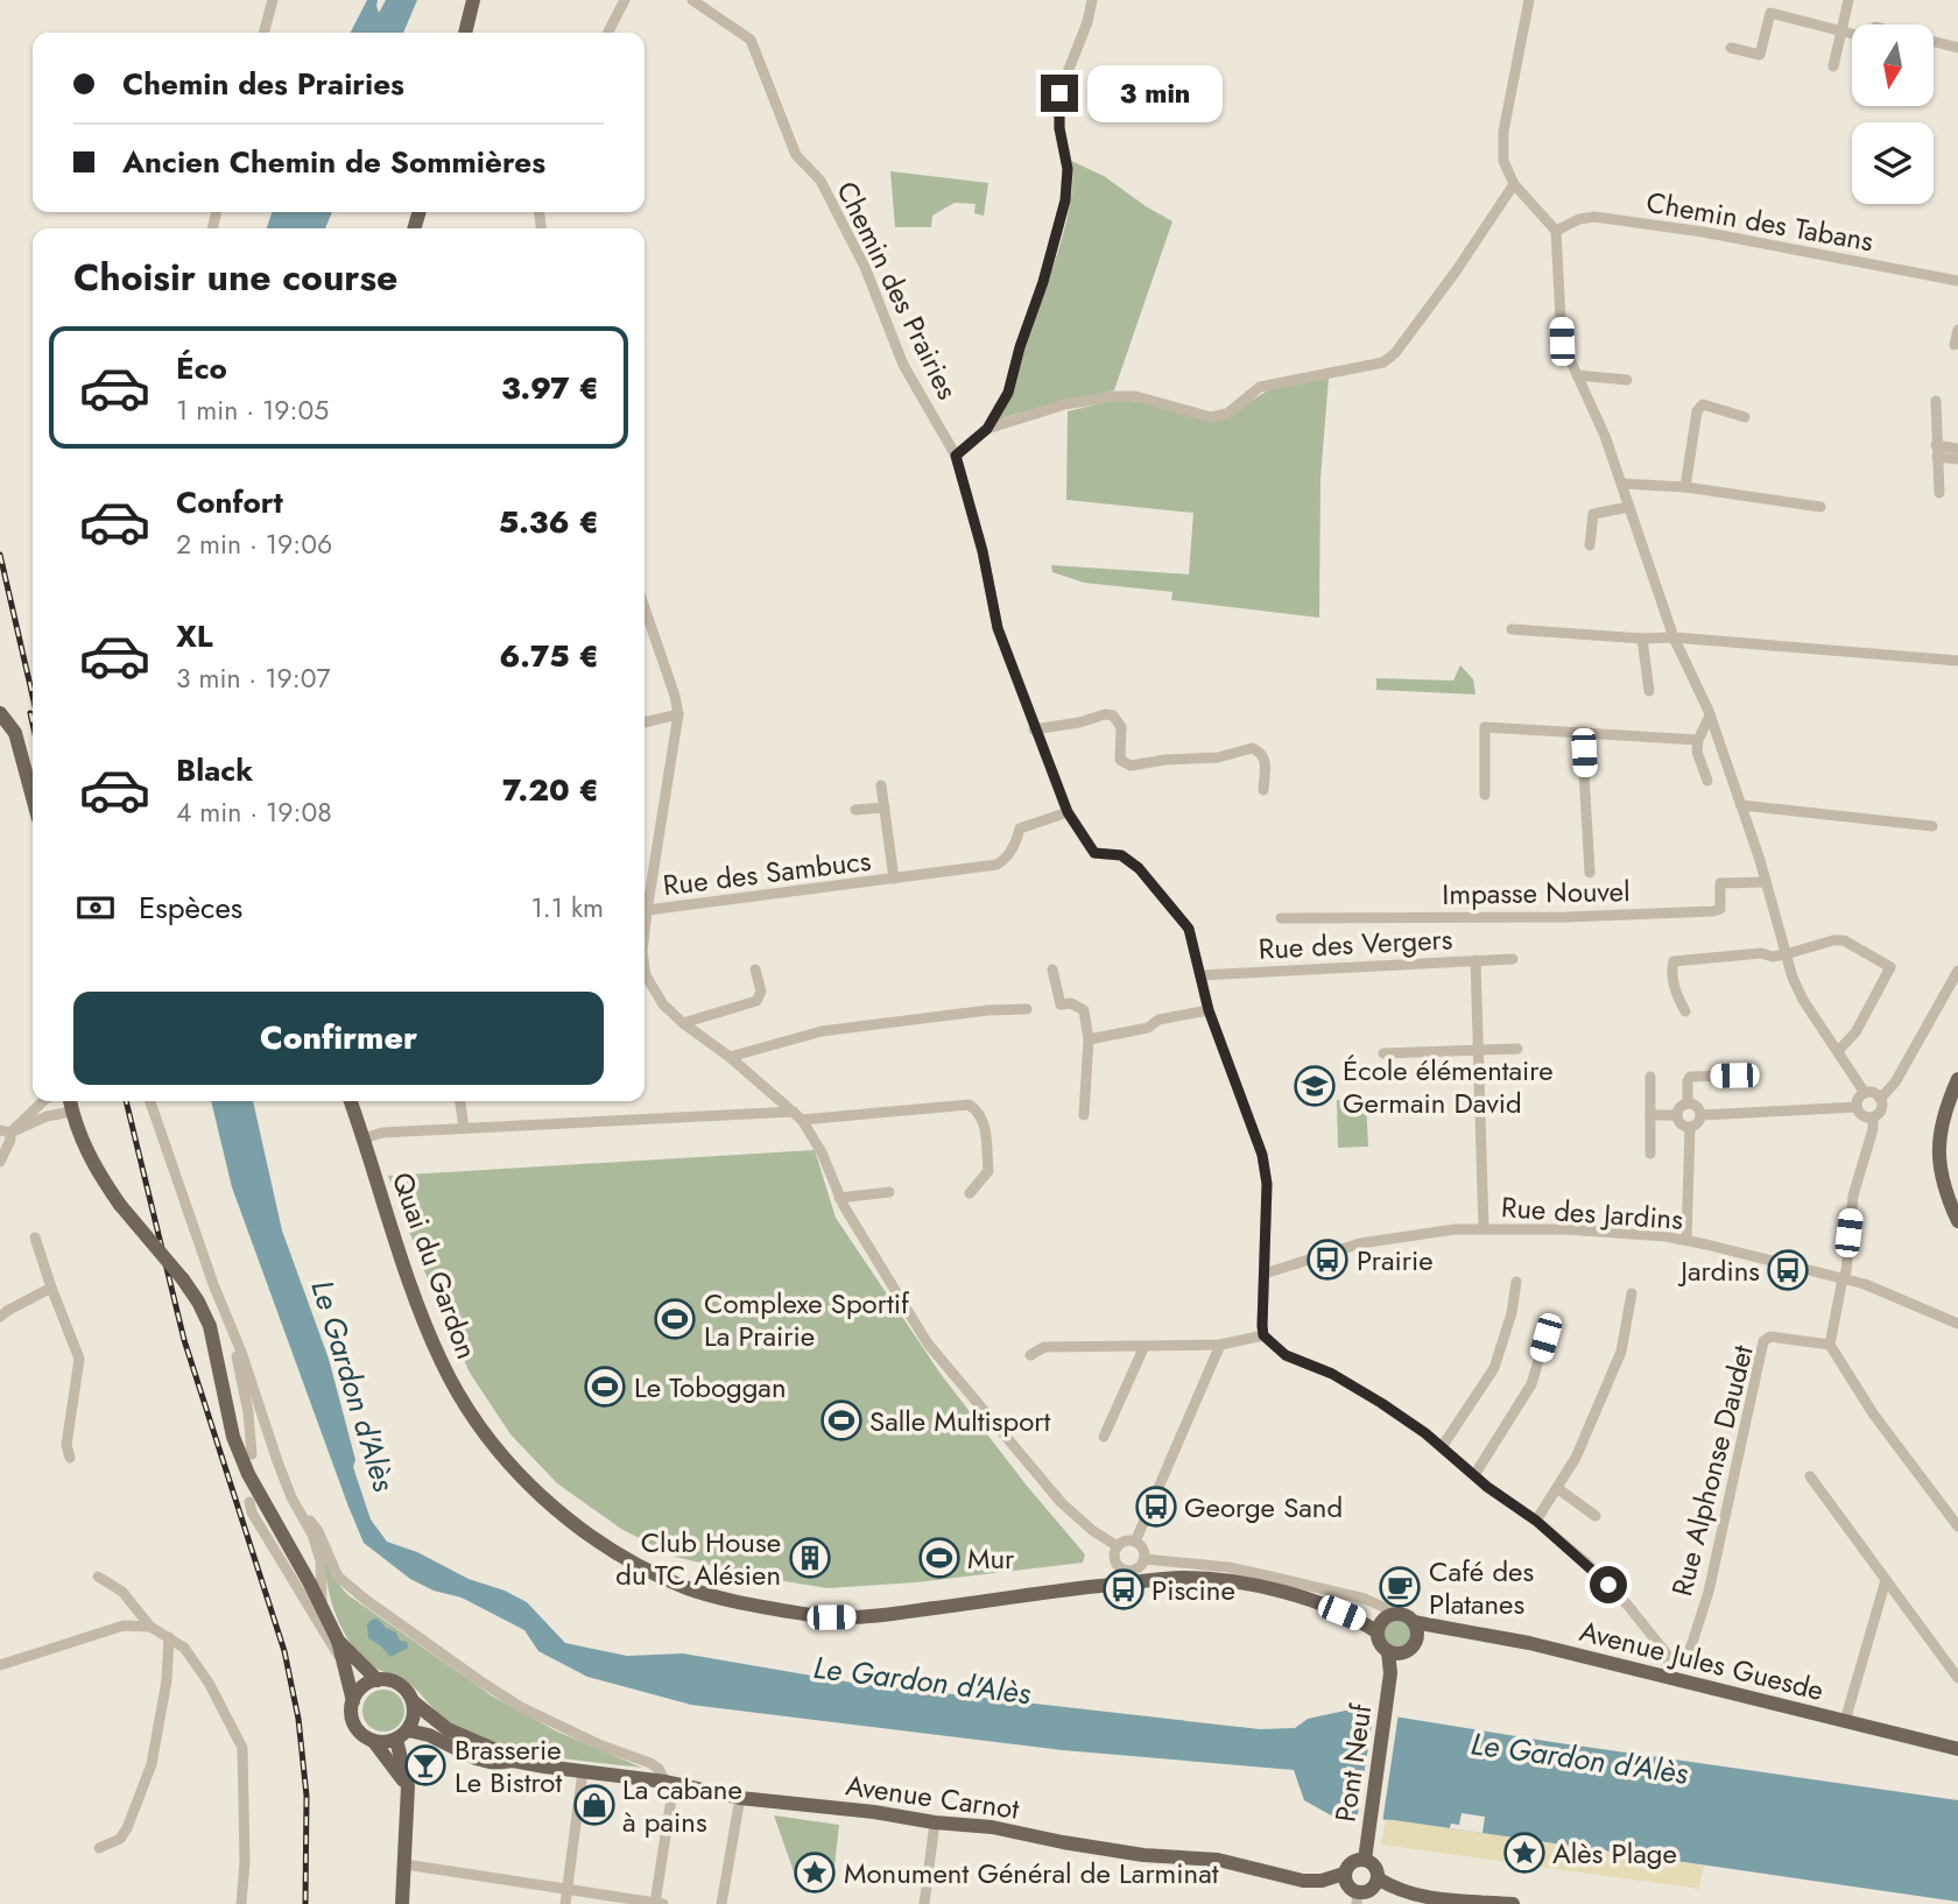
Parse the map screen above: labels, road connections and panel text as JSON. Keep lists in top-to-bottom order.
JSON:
{
  "streets": {
    "main road": [
      "Quai du Gardon",
      "Avenue Jules Guesde",
      "Pont Neuf",
      "Avenue Carnot"
    ],
    "street": [
      "Chemin des Tabans",
      "Chemin des Prairies",
      "Rue des Sambucs",
      "Impasse Nouvel",
      "Rue des Vergers",
      "Rue des Jardins",
      "Rue Alphonse Daudet"
    ]
  },
  "crossings": [
    ["Chemin des Prairies", "Rue des Sambucs"],
    ["Chemin des Prairies", "Rue des Vergers"],
    ["Chemin des Prairies", "Rue des Jardins"],
    ["Quai du Gardon", "Avenue Jules Guesde"],
    ["Quai du Gardon", "Pont Neuf"],
    ["Rue Alphonse Daudet", "Avenue Jules Guesde"],
    ["Avenue Jules Guesde", "Pont Neuf"],
    ["Pont Neuf", "Avenue Carnot"]
  ],
  "water": ["Le Gardon d'Alès"],
  "places": {
    "school or university": ["École élémentaire Germain David"],
    "bus stop": [
      "Prairie",
      "Jardins",
      "George Sand",
      "Piscine"
    ],
    "sports": [
      "Complexe Sportif La Prairie",
      "Le Toboggan",
      "Salle Multisport",
      "Mur"
    ],
    "building": ["Club House du TC Alésien"],
    "cafe": ["Café des Platanes"],
    "bar": ["Brasserie Le Bistrot"],
    "shop": ["La cabane à pains"],
    "place": ["Alès Plage", "Monument Général de Larminat"]
  },
  "north": "bottom",
  "page": {
    "banner": ["Chemin des Prairies", "Ancien Chemin de Sommières"],
    "bubble": "3 min",
    "heading": "Choisir une course",
    "list": [
      {
        "name": "Éco",
        "note": "1 min · 19:05",
        "value": "3.97 €"
      },
      {
        "name": "Confort",
        "note": "2 min · 19:06",
        "value": "5.36 €"
      },
      {
        "name": "XL",
        "note": "3 min · 19:07",
        "value": "6.75 €"
      },
      {
        "name": "Black",
        "note": "4 min · 19:08",
        "value": "7.20 €"
      }
    ],
    "pay": ["Espèces", "1.1 km"],
    "buttons": "Confirmer"
  }
}
